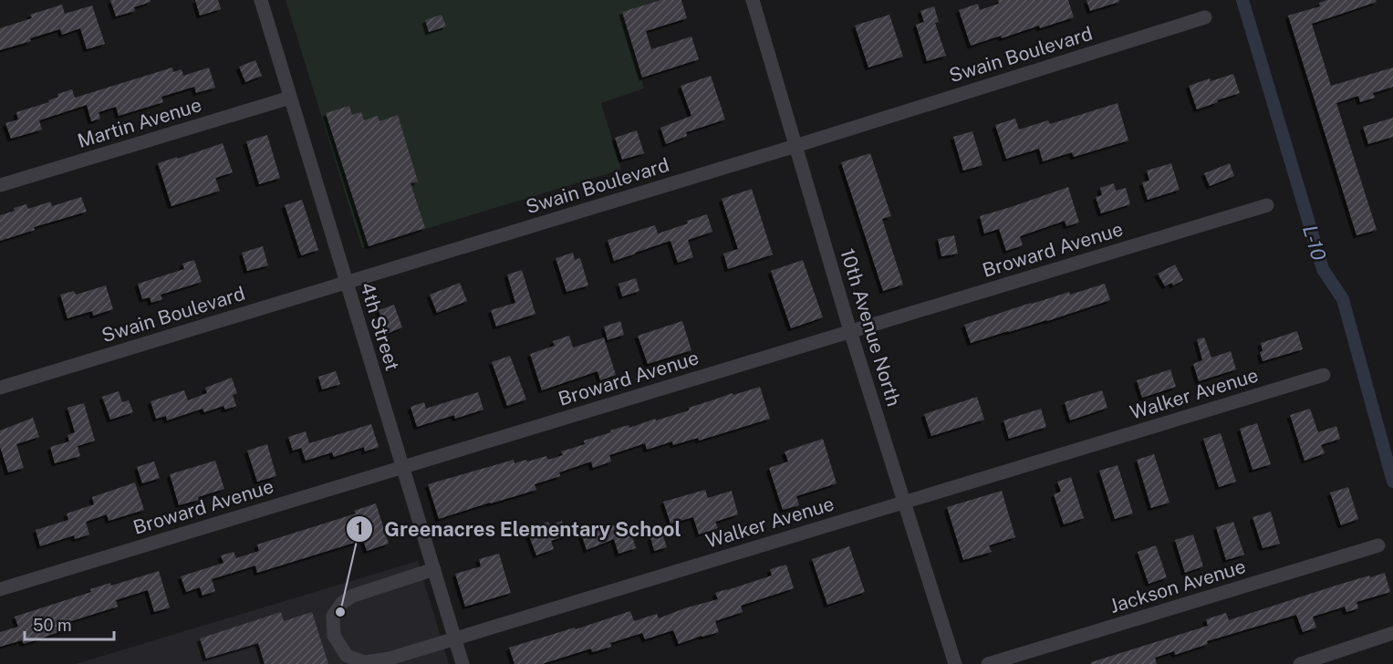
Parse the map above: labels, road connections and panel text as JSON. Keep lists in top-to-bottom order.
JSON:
{
  "streets": {
    "street": [
      "Swain Boulevard",
      "Martin Avenue",
      "Broward Avenue",
      "4th Street",
      "10th Avenue North",
      "Walker Avenue",
      "Jackson Avenue"
    ]
  },
  "crossings": [
    ["Swain Boulevard", "4th Street"],
    ["Swain Boulevard", "10th Avenue North"],
    ["Martin Avenue", "4th Street"],
    ["Broward Avenue", "4th Street"],
    ["Broward Avenue", "10th Avenue North"],
    ["4th Street", "Walker Avenue"],
    ["10th Avenue North", "Walker Avenue"]
  ],
  "water": ["L-10"],
  "places": ["Greenacres Elementary School"],
  "scale_bar": "50 m"
}
